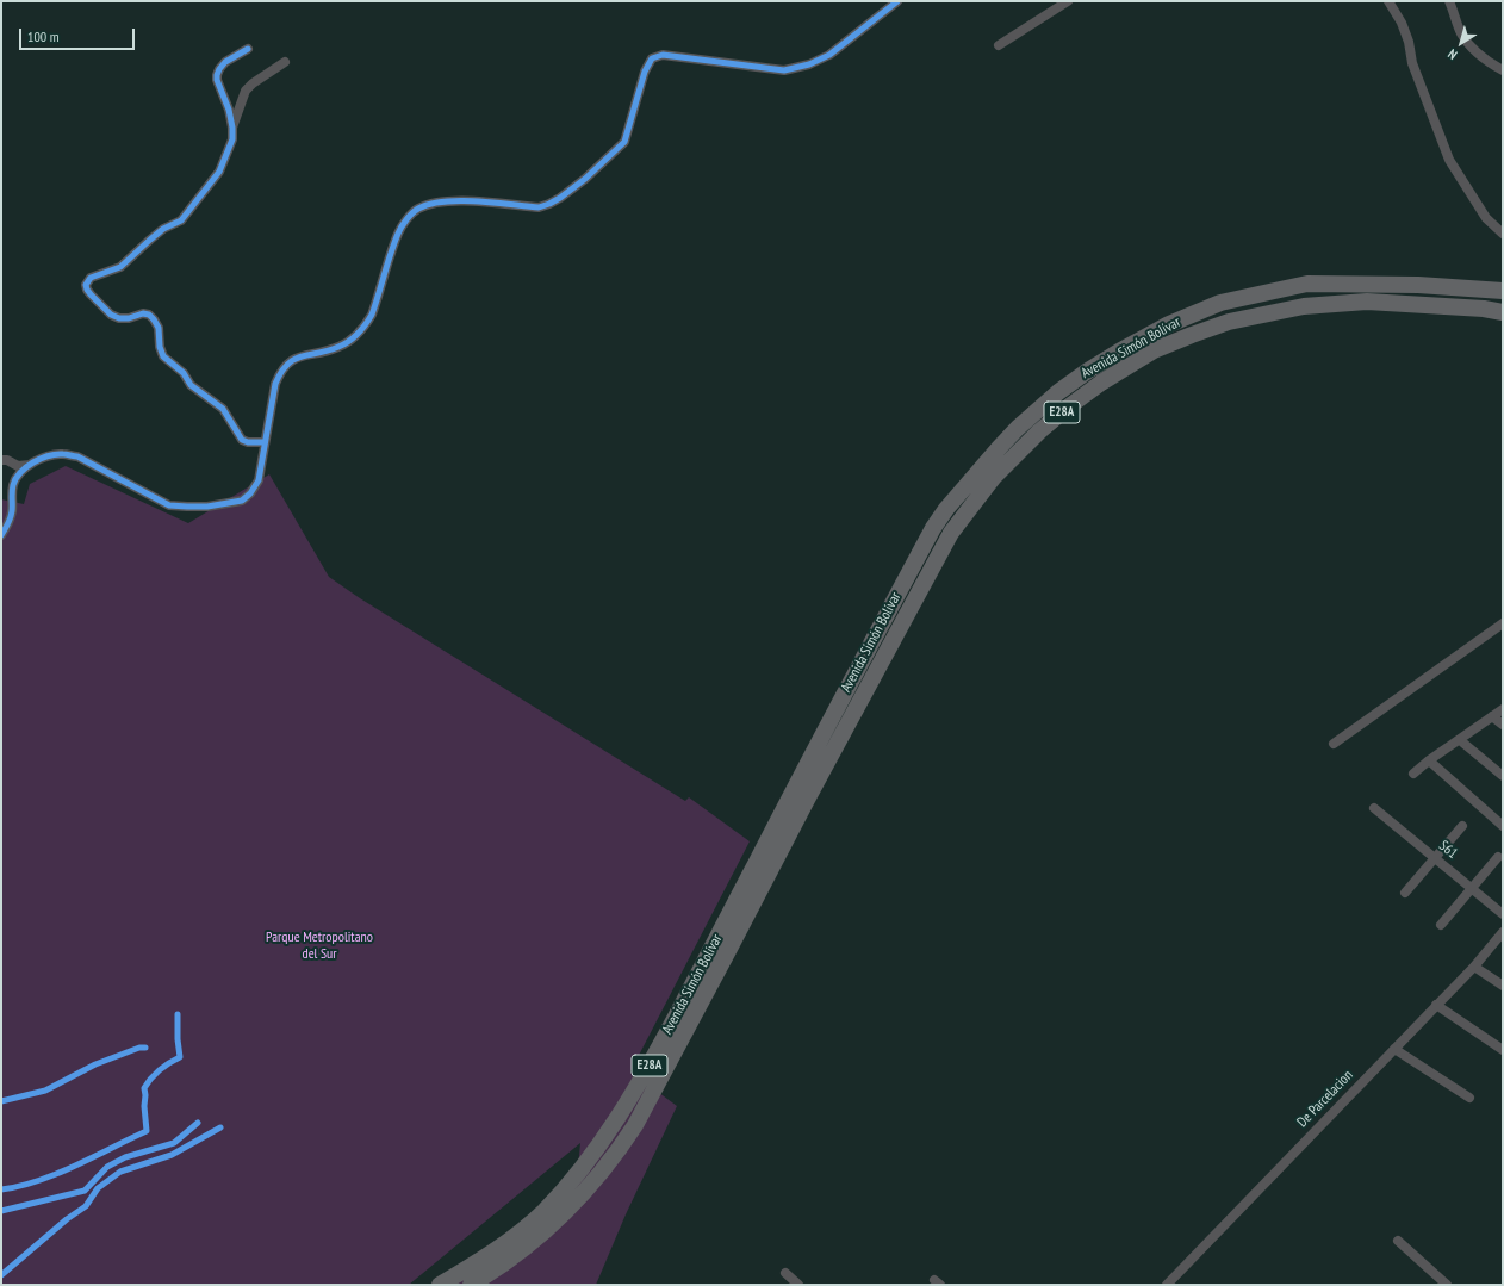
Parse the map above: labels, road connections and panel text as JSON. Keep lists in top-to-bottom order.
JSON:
{
  "streets": {
    "highway": ["Avenida Simón Bolívar", "E28A"],
    "street": ["S61", "De Parcelacion"]
  },
  "parks": ["Parque Metropolitano del Sur"],
  "scale_bar": "100 m",
  "north": "bottom left"
}
